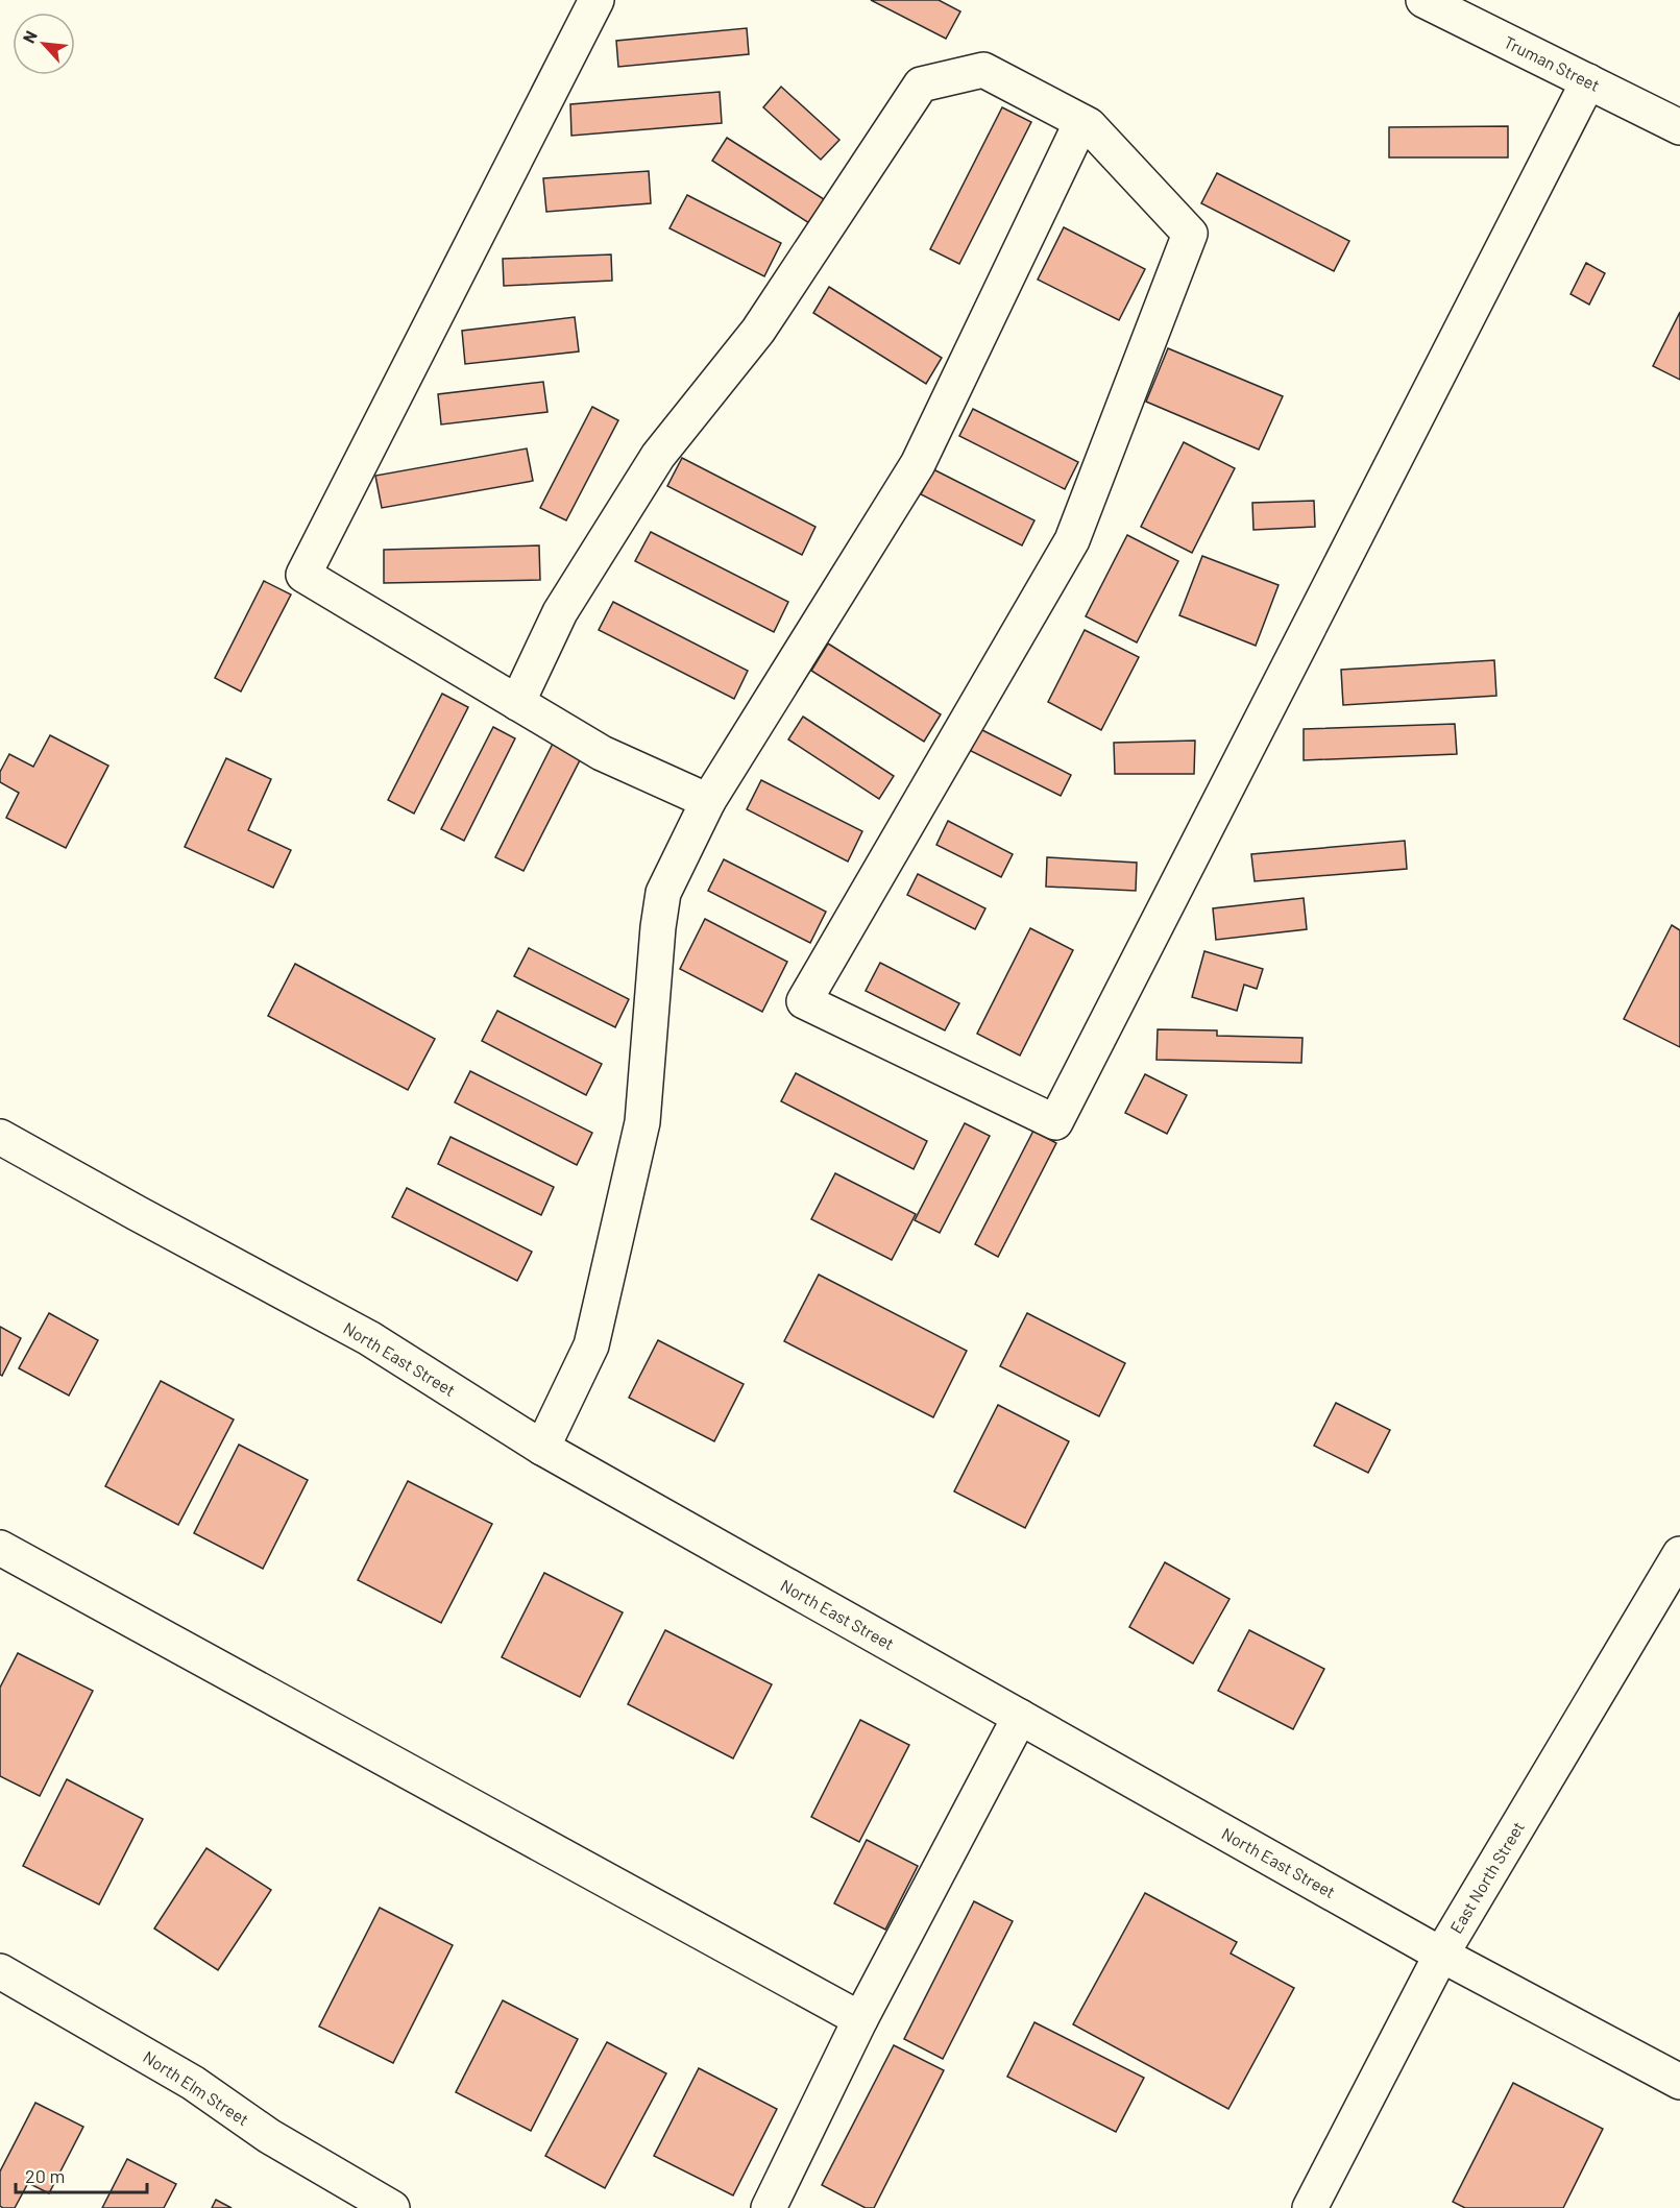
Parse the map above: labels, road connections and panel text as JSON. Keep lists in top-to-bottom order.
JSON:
{
  "streets": {
    "street": [
      "Truman Street",
      "North East Street",
      "East North Street",
      "North Elm Street"
    ]
  },
  "crossings": [
    ["North East Street", "East North Street"]
  ],
  "scale_bar": "20 m",
  "north": "top left"
}
